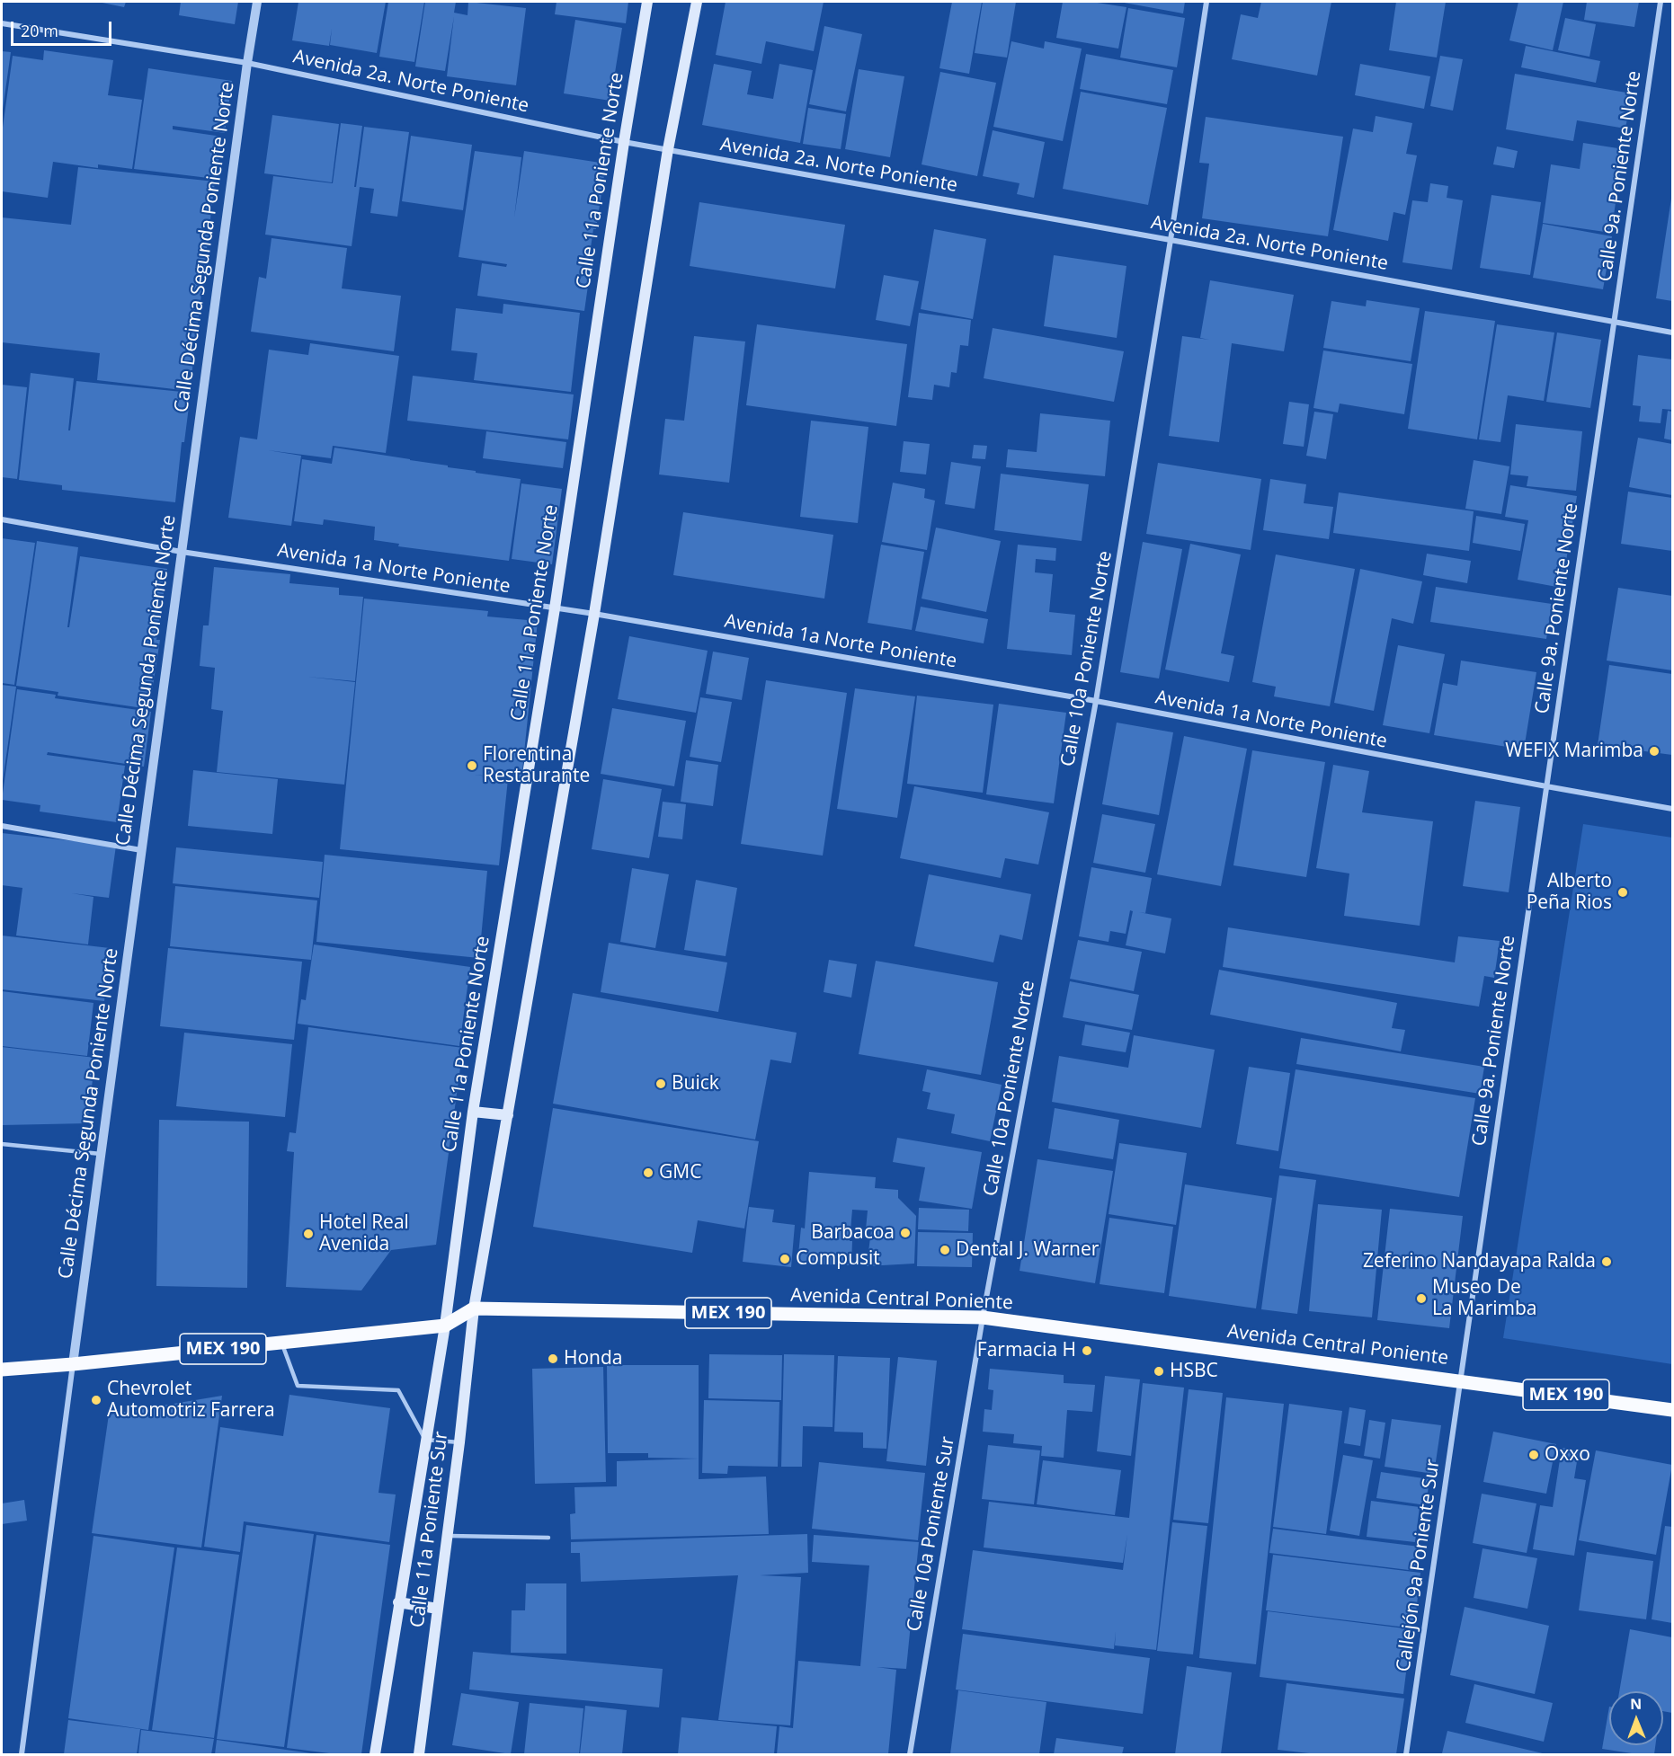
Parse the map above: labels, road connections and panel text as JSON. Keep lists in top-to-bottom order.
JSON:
{
  "streets": {
    "main road": [
      "Calle 11a Poniente Norte",
      "Avenida Central Poniente",
      "MEX 190",
      "Calle 11a Poniente Sur"
    ],
    "street": [
      "Avenida 2a. Norte Poniente",
      "Calle 9a. Poniente Norte",
      "Calle Décima Segunda Poniente Norte",
      "Avenida 1a Norte Poniente",
      "Calle 10a Poniente Norte",
      "Calle 10a Poniente Sur",
      "Callejón 9a Poniente Sur"
    ]
  },
  "crossings": [
    ["Avenida 2a. Norte Poniente", "Calle 9a. Poniente Norte"],
    ["Avenida 2a. Norte Poniente", "Calle 11a Poniente Norte"],
    ["Avenida 2a. Norte Poniente", "Calle Décima Segunda Poniente Norte"],
    ["Avenida 2a. Norte Poniente", "Calle 10a Poniente Norte"],
    ["Calle 9a. Poniente Norte", "Avenida 1a Norte Poniente"],
    ["Calle 9a. Poniente Norte", "Avenida Central Poniente"],
    ["Calle 9a. Poniente Norte", "Callejón 9a Poniente Sur"],
    ["Calle 11a Poniente Norte", "Avenida 1a Norte Poniente"],
    ["Calle 11a Poniente Norte", "MEX 190"],
    ["Calle 11a Poniente Norte", "Calle 11a Poniente Sur"],
    ["Calle Décima Segunda Poniente Norte", "Avenida 1a Norte Poniente"],
    ["Calle Décima Segunda Poniente Norte", "MEX 190"],
    ["Avenida 1a Norte Poniente", "Calle 10a Poniente Norte"],
    ["Calle 10a Poniente Norte", "Avenida Central Poniente"],
    ["Calle 10a Poniente Norte", "Calle 10a Poniente Sur"],
    ["Avenida Central Poniente", "MEX 190"],
    ["Avenida Central Poniente", "Calle 11a Poniente Sur"],
    ["Avenida Central Poniente", "Calle 10a Poniente Sur"],
    ["Avenida Central Poniente", "Callejón 9a Poniente Sur"],
    ["MEX 190", "Calle 11a Poniente Sur"]
  ],
  "places": [
    "WEFIX Marimba",
    "Florentina Restaurante",
    "Alberto Peña Rios",
    "Buick",
    "GMC",
    "Barbacoa",
    "Hotel Real Avenida",
    "Dental J. Warner",
    "Compusit",
    "Zeferino Nandayapa Ralda",
    "Museo De La Marimba",
    "Farmacia H",
    "Honda",
    "HSBC",
    "Chevrolet Automotriz Farrera",
    "Oxxo"
  ],
  "scale_bar": "20 m",
  "north": "top"
}
